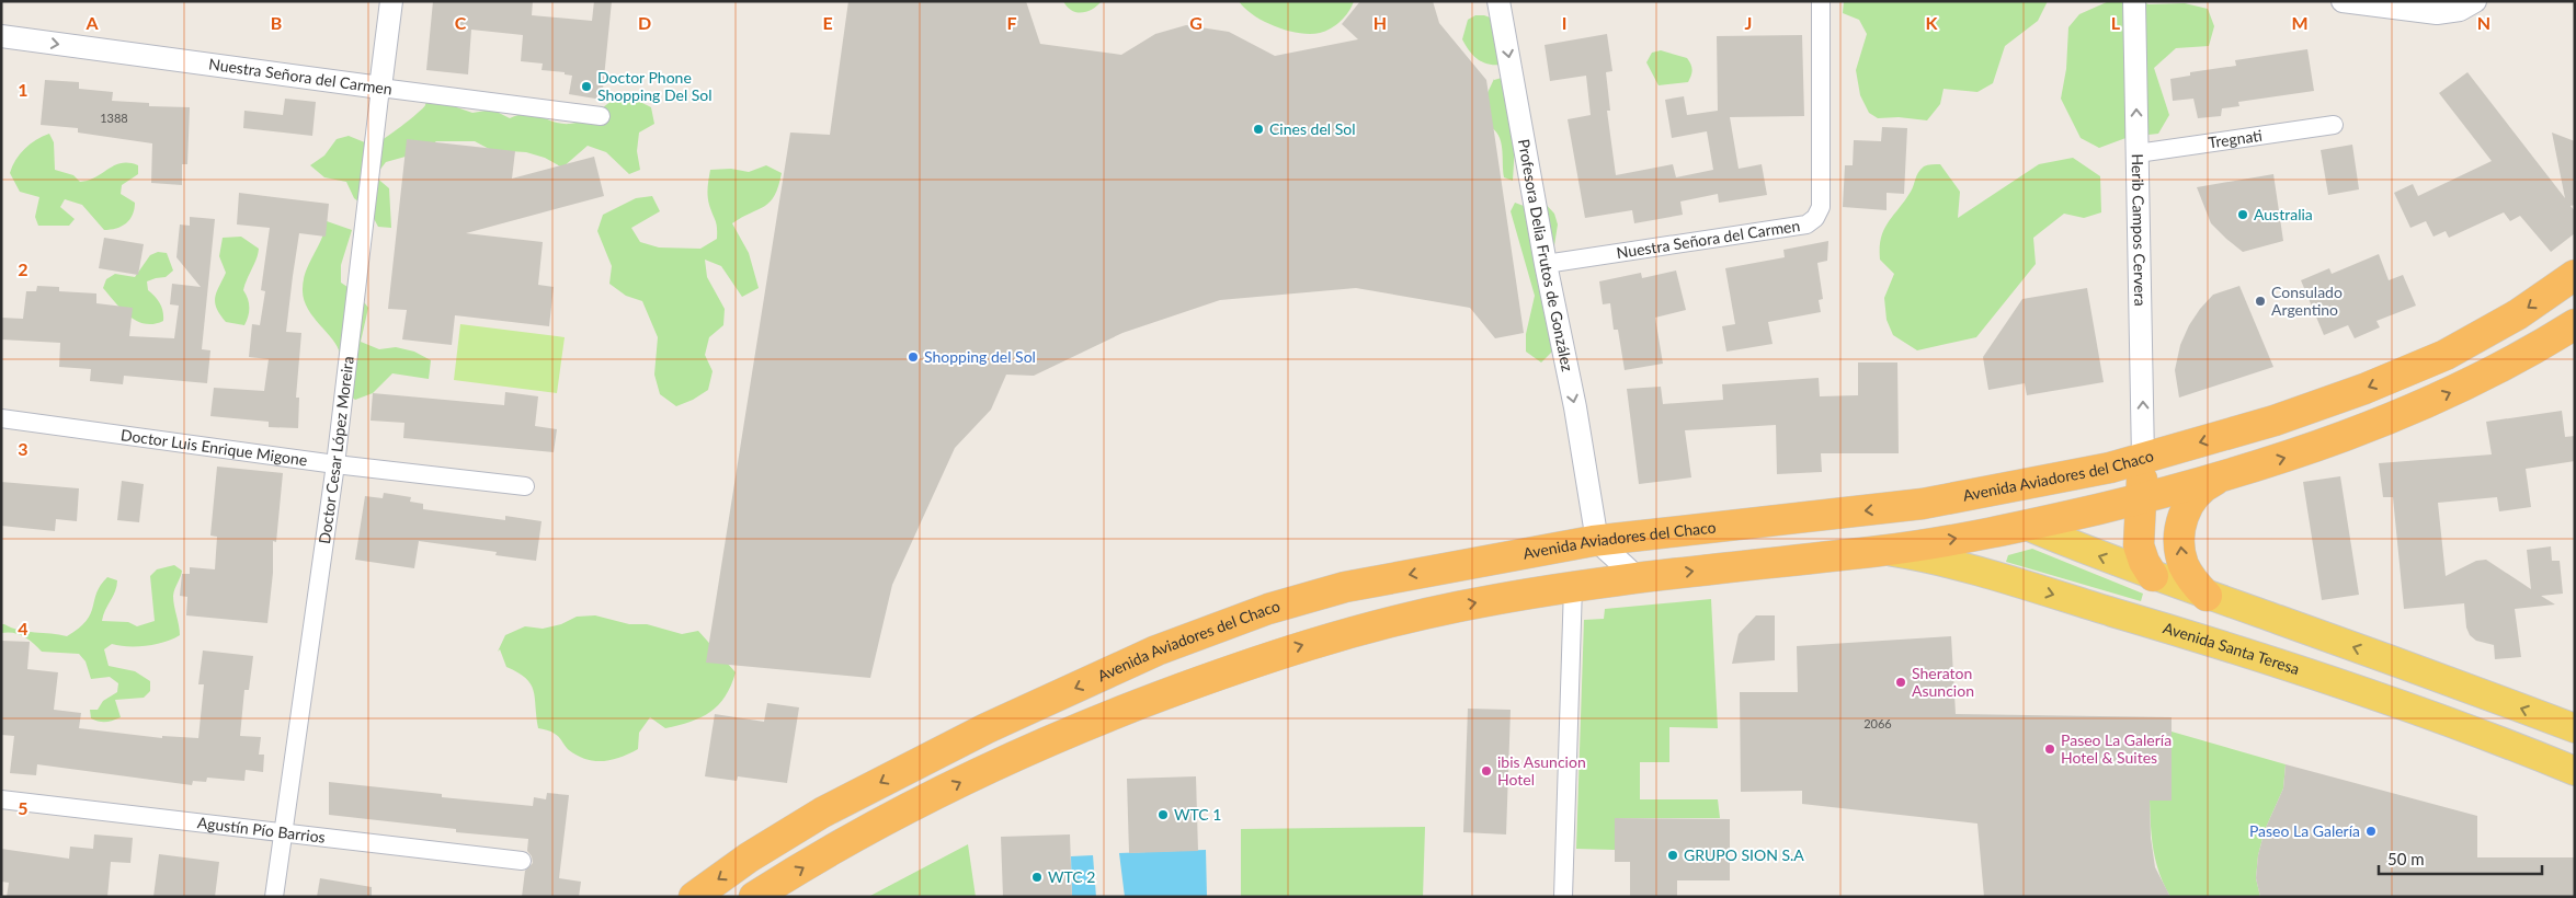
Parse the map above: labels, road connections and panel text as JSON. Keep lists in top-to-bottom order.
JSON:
{
  "streets": {
    "highway": ["Avenida Aviadores del Chaco"],
    "main road": ["Avenida Santa Teresa"],
    "street": [
      "Nuestra Señora del Carmen",
      "Tregnati",
      "Herib Campos Cervera",
      "Profesora Delia Frutos de González",
      "Doctor Luis Enrique Migone",
      "Doctor Cesar López Moreira",
      "Agustín Pío Barrios"
    ]
  },
  "crossings": [
    ["Nuestra Señora del Carmen", "Profesora Delia Frutos de González"],
    ["Nuestra Señora del Carmen", "Doctor Cesar López Moreira"],
    ["Tregnati", "Herib Campos Cervera"],
    ["Herib Campos Cervera", "Avenida Aviadores del Chaco"],
    ["Profesora Delia Frutos de González", "Avenida Aviadores del Chaco"],
    ["Doctor Luis Enrique Migone", "Doctor Cesar López Moreira"],
    ["Doctor Cesar López Moreira", "Agustín Pío Barrios"]
  ],
  "one_way": ["Herib Campos Cervera", "Profesora Delia Frutos de González"],
  "places": [
    "Doctor Phone Shopping Del Sol",
    "Cines del Sol",
    "Australia",
    "Consulado Argentino",
    "Shopping del Sol",
    "Sheraton Asuncion",
    "Paseo La Galería Hotel & Suites",
    "ibis Asuncion Hotel",
    "WTC 1",
    "Paseo La Galería",
    "GRUPO SION S.A",
    "WTC 2"
  ],
  "house_numbers": ["1388", "2066"],
  "scale_bar": "50 m",
  "grid": {
    "columns": [
      "A",
      "B",
      "C",
      "D",
      "E",
      "F",
      "G",
      "H",
      "I",
      "J",
      "K",
      "L",
      "M",
      "N"
    ],
    "rows": [
      "1",
      "2",
      "3",
      "4",
      "5"
    ]
  }
}
